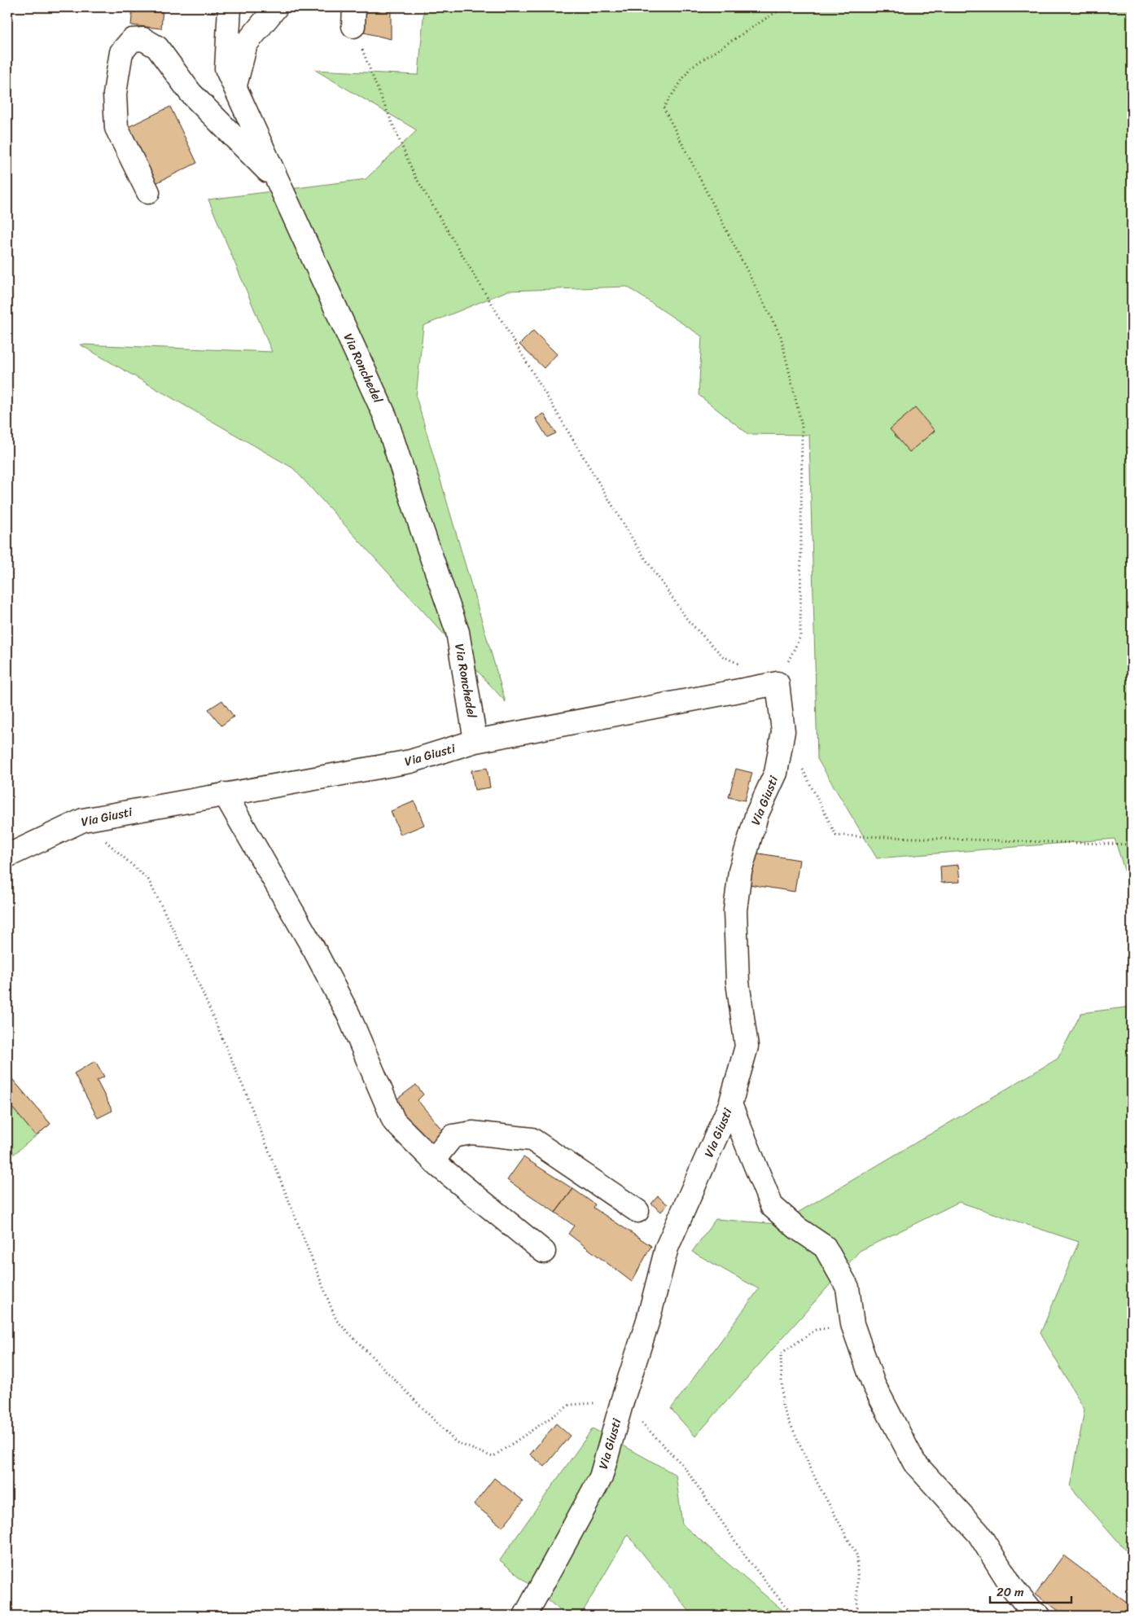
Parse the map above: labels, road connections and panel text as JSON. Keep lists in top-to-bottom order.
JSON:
{
  "streets": {
    "street": ["Via Ronchedel", "Via Giusti"]
  },
  "crossings": [
    ["Via Ronchedel", "Via Giusti"]
  ],
  "scale_bar": "20 m"
}
